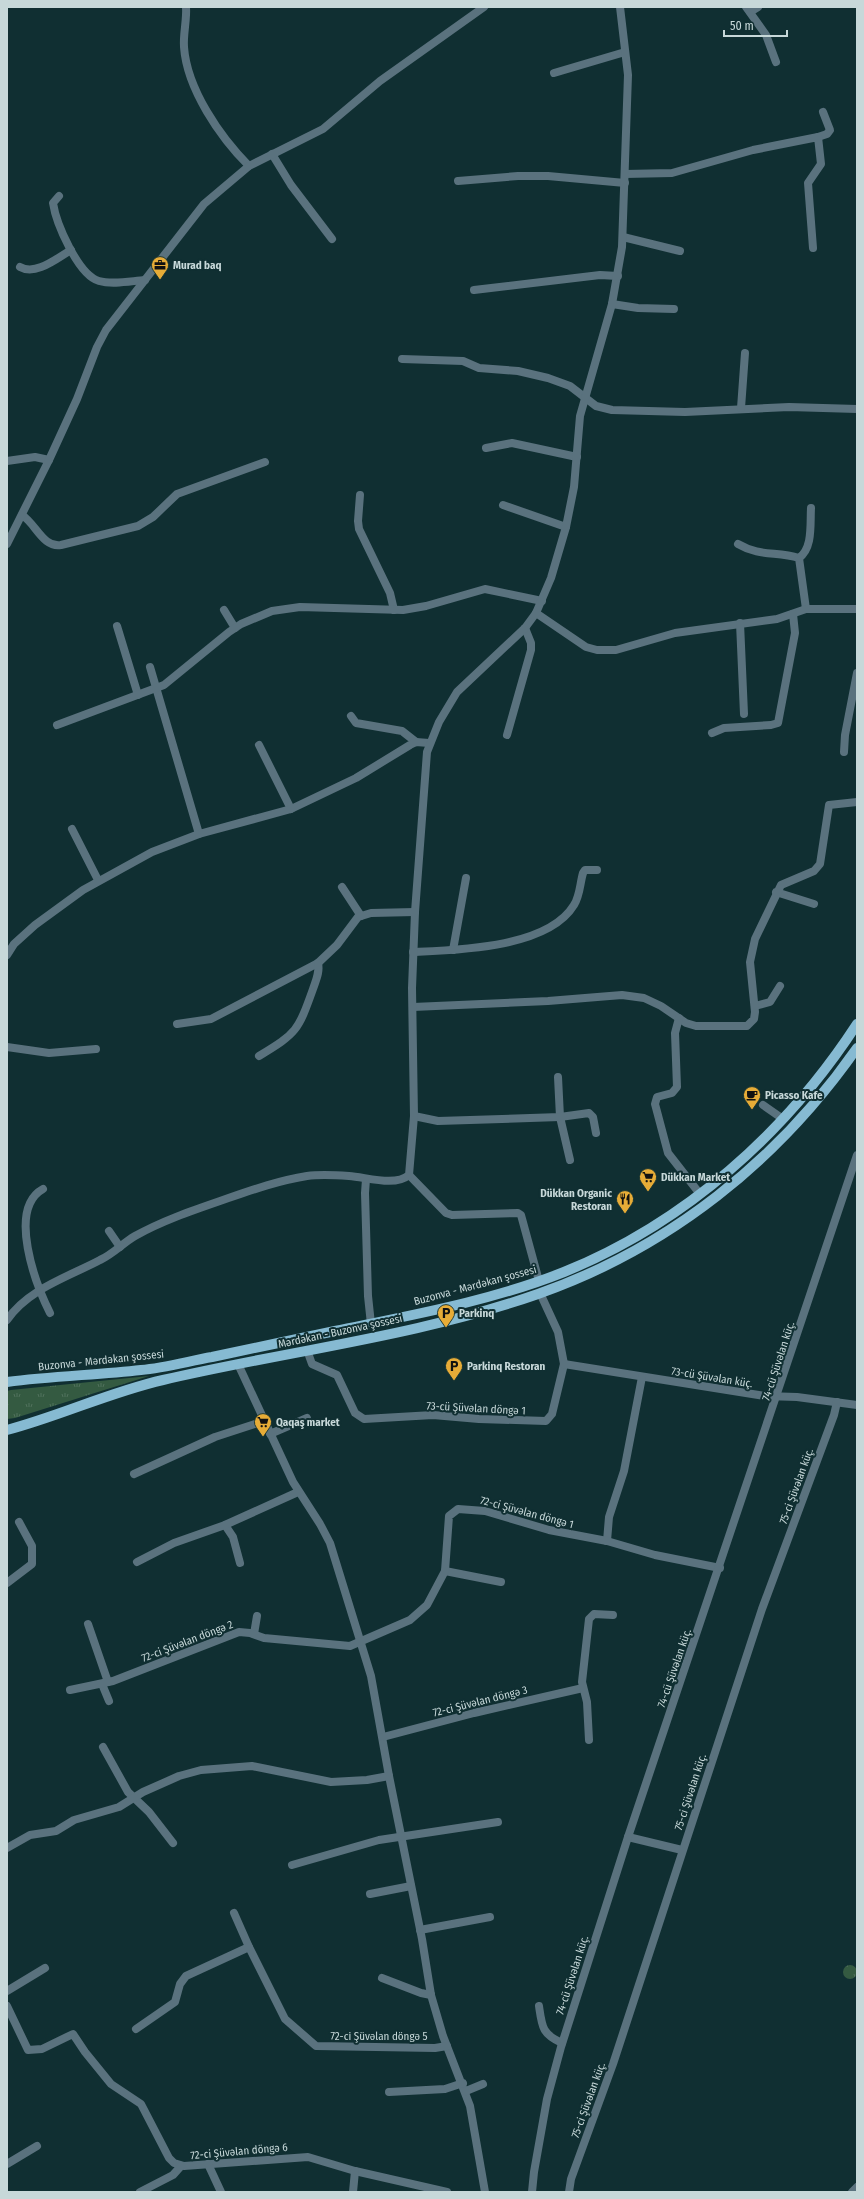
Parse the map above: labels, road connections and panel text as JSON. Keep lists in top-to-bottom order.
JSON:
{
  "streets": {
    "main road": ["Buzonva - Mərdəkan şossesi", "Mərdəkan - Buzonva şossesi"],
    "street": [
      "74-cü Şüvəlan küç.",
      "73-cü Şüvəlan küç.",
      "73-cü Şüvəlan döngə 1",
      "75-ci Şüvəlan küç.",
      "72-ci Şüvəlan döngə 1",
      "72-ci Şüvəlan döngə 2",
      "72-ci Şüvəlan döngə 3",
      "72-ci Şüvəlan döngə 5",
      "72-ci Şüvəlan döngə 6"
    ]
  },
  "crossings": [
    ["Mərdəkan - Buzonva şossesi", "73-cü Şüvəlan döngə 1"],
    ["74-cü Şüvəlan küç.", "73-cü Şüvəlan küç."],
    ["74-cü Şüvəlan küç.", "72-ci Şüvəlan döngə 1"],
    ["73-cü Şüvəlan küç.", "73-cü Şüvəlan döngə 1"],
    ["73-cü Şüvəlan küç.", "75-ci Şüvəlan küç."],
    ["72-ci Şüvəlan döngə 1", "72-ci Şüvəlan döngə 2"]
  ],
  "places": {
    "office": ["Murad baq"],
    "cafe": ["Picasso Kafe"],
    "supermarket": ["Dükkan Market", "Qaqaş market"],
    "restaurant": ["Dükkan Organic Restoran"],
    "parking": ["Parkinq", "Parkinq Restoran"]
  },
  "scale_bar": "50 m"
}
